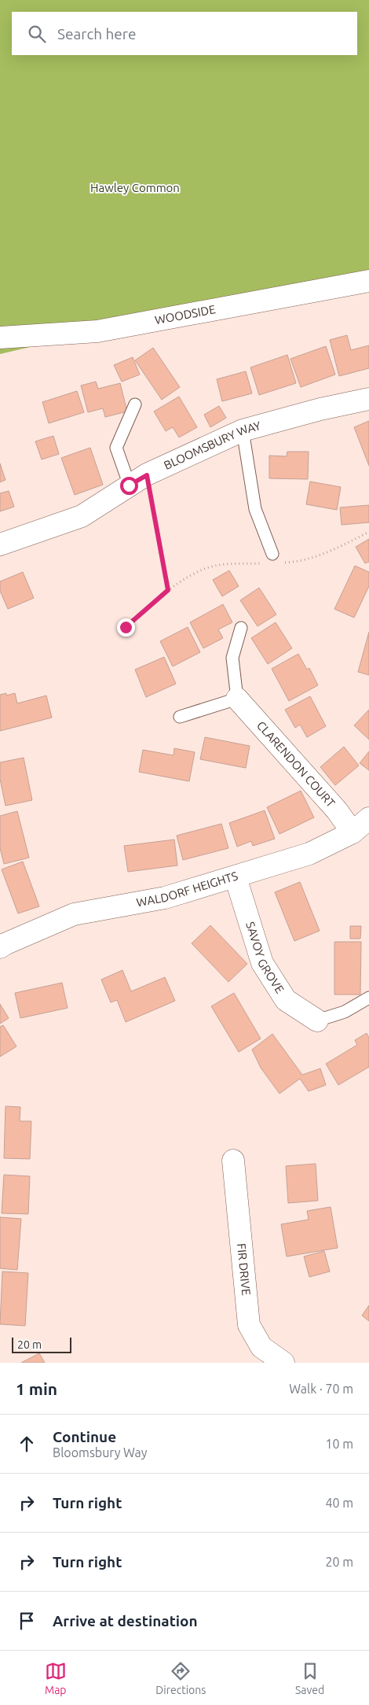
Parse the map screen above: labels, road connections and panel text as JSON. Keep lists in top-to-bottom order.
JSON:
{
  "streets": {
    "street": [
      "WOODSIDE",
      "BLOOMSBURY WAY",
      "CLARENDON COURT",
      "WALDORF HEIGHTS",
      "SAVOY GROVE",
      "FIR DRIVE"
    ]
  },
  "crossings": [
    ["CLARENDON COURT", "WALDORF HEIGHTS"],
    ["WALDORF HEIGHTS", "SAVOY GROVE"]
  ],
  "parks": ["Hawley Common"],
  "scale_bar": "20 m",
  "page": {
    "search": "Search here",
    "scale": "20 m",
    "heading": ["1 min", "Walk · 70 m"],
    "list": [
      ["Continue", "Bloomsbury Way", "10 m"],
      ["Turn right", "40 m"],
      ["Turn right", "20 m"],
      "Arrive at destination"
    ],
    "nav": ["Map", "Directions", "Saved"]
  }
}
